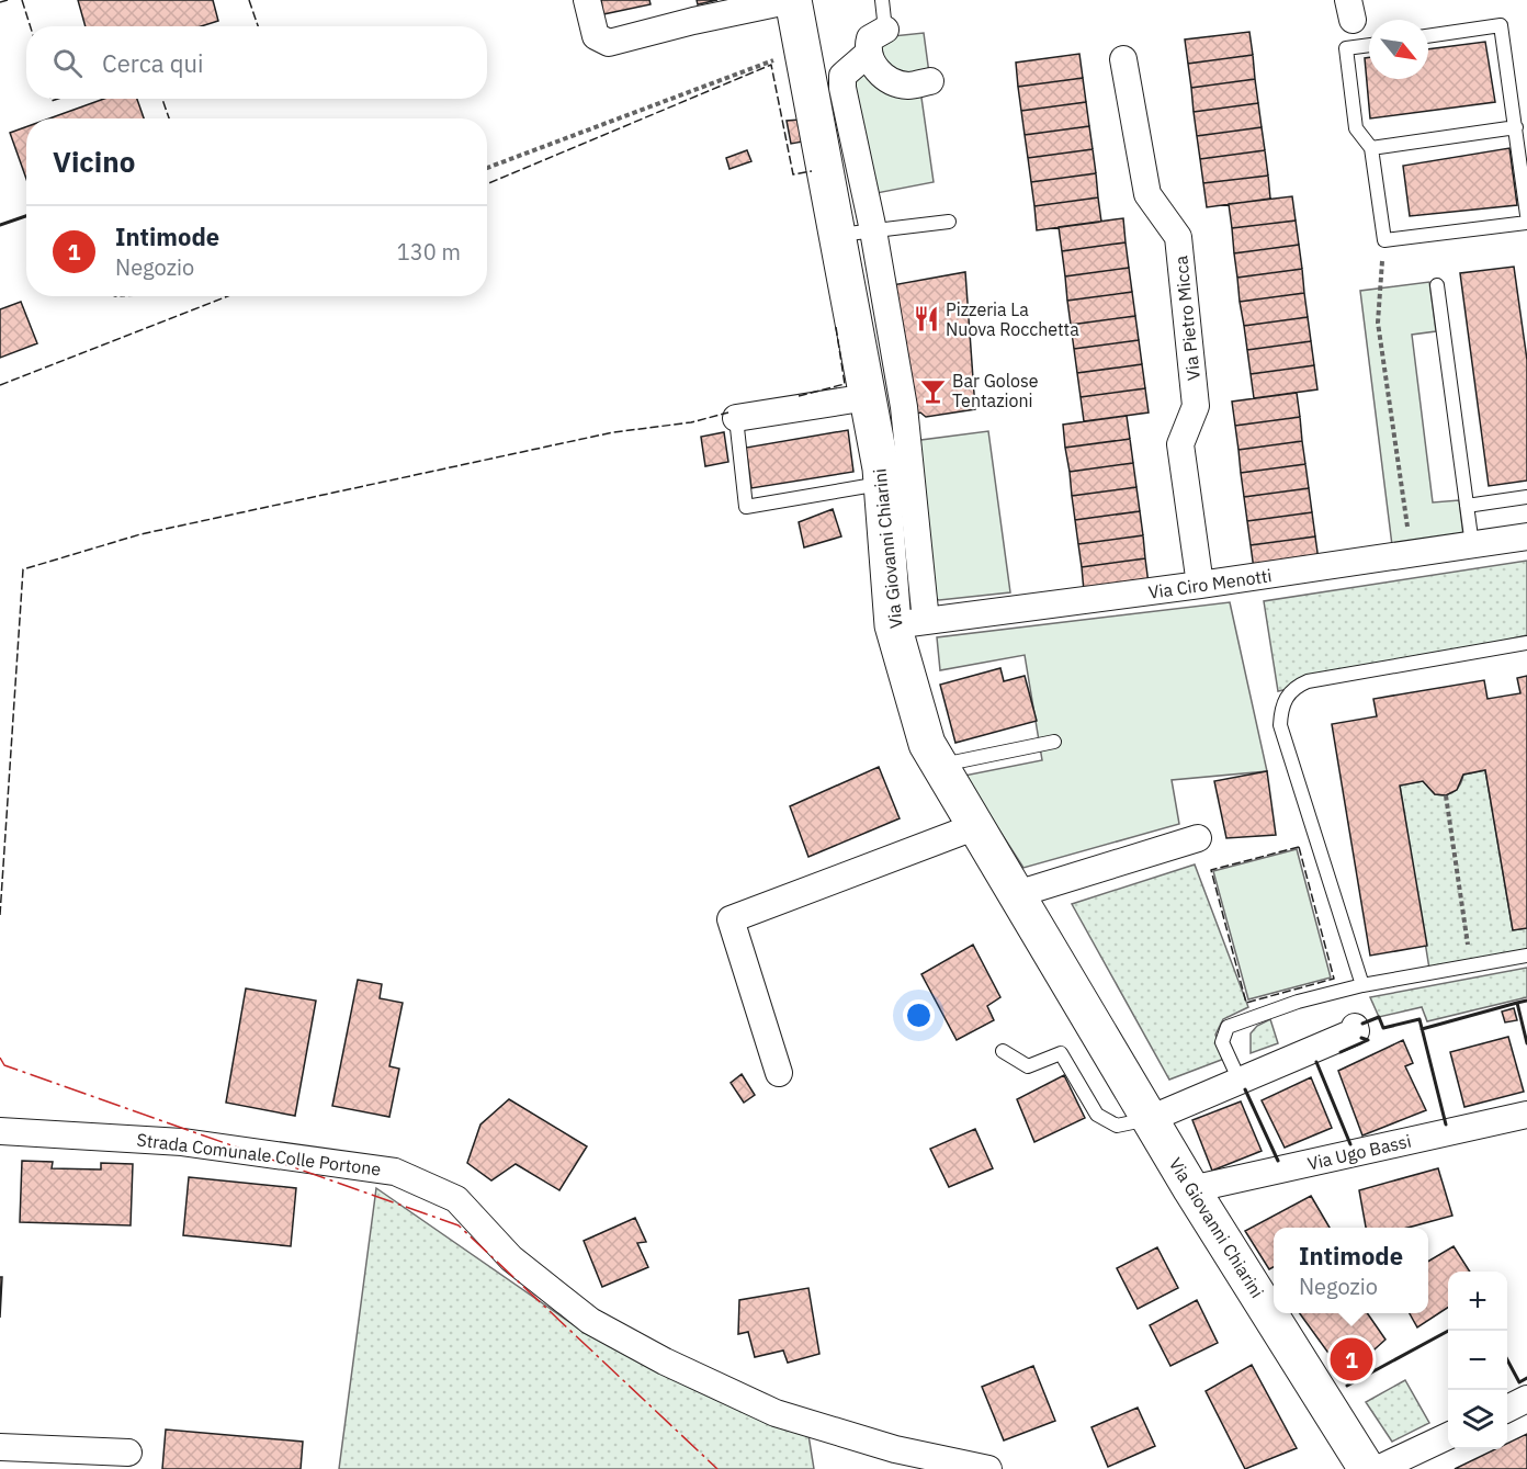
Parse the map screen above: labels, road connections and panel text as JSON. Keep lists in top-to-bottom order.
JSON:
{
  "streets": {
    "main road": ["Via Giovanni Chiarini"],
    "street": [
      "Via Pietro Micca",
      "Via Ciro Menotti",
      "Via Ugo Bassi",
      "Strada Comunale Colle Portone"
    ]
  },
  "crossings": [
    ["Via Pietro Micca", "Via Ciro Menotti"],
    ["Via Giovanni Chiarini", "Via Ciro Menotti"],
    ["Via Giovanni Chiarini", "Via Ugo Bassi"]
  ],
  "places": {
    "restaurant": ["Pizzeria La Nuova Rocchetta"],
    "bar": ["Bar Golose Tentazioni"]
  },
  "north": "bottom right",
  "page": {
    "search": "Cerca qui",
    "heading": "Vicino",
    "list": [
      {
        "mark": "1",
        "name": "Intimode",
        "note": "Negozio",
        "value": "130 m"
      }
    ],
    "popup": ["Intimode", "Negozio"],
    "map_buttons": ["+", "−"],
    "pins": "1"
  }
}
